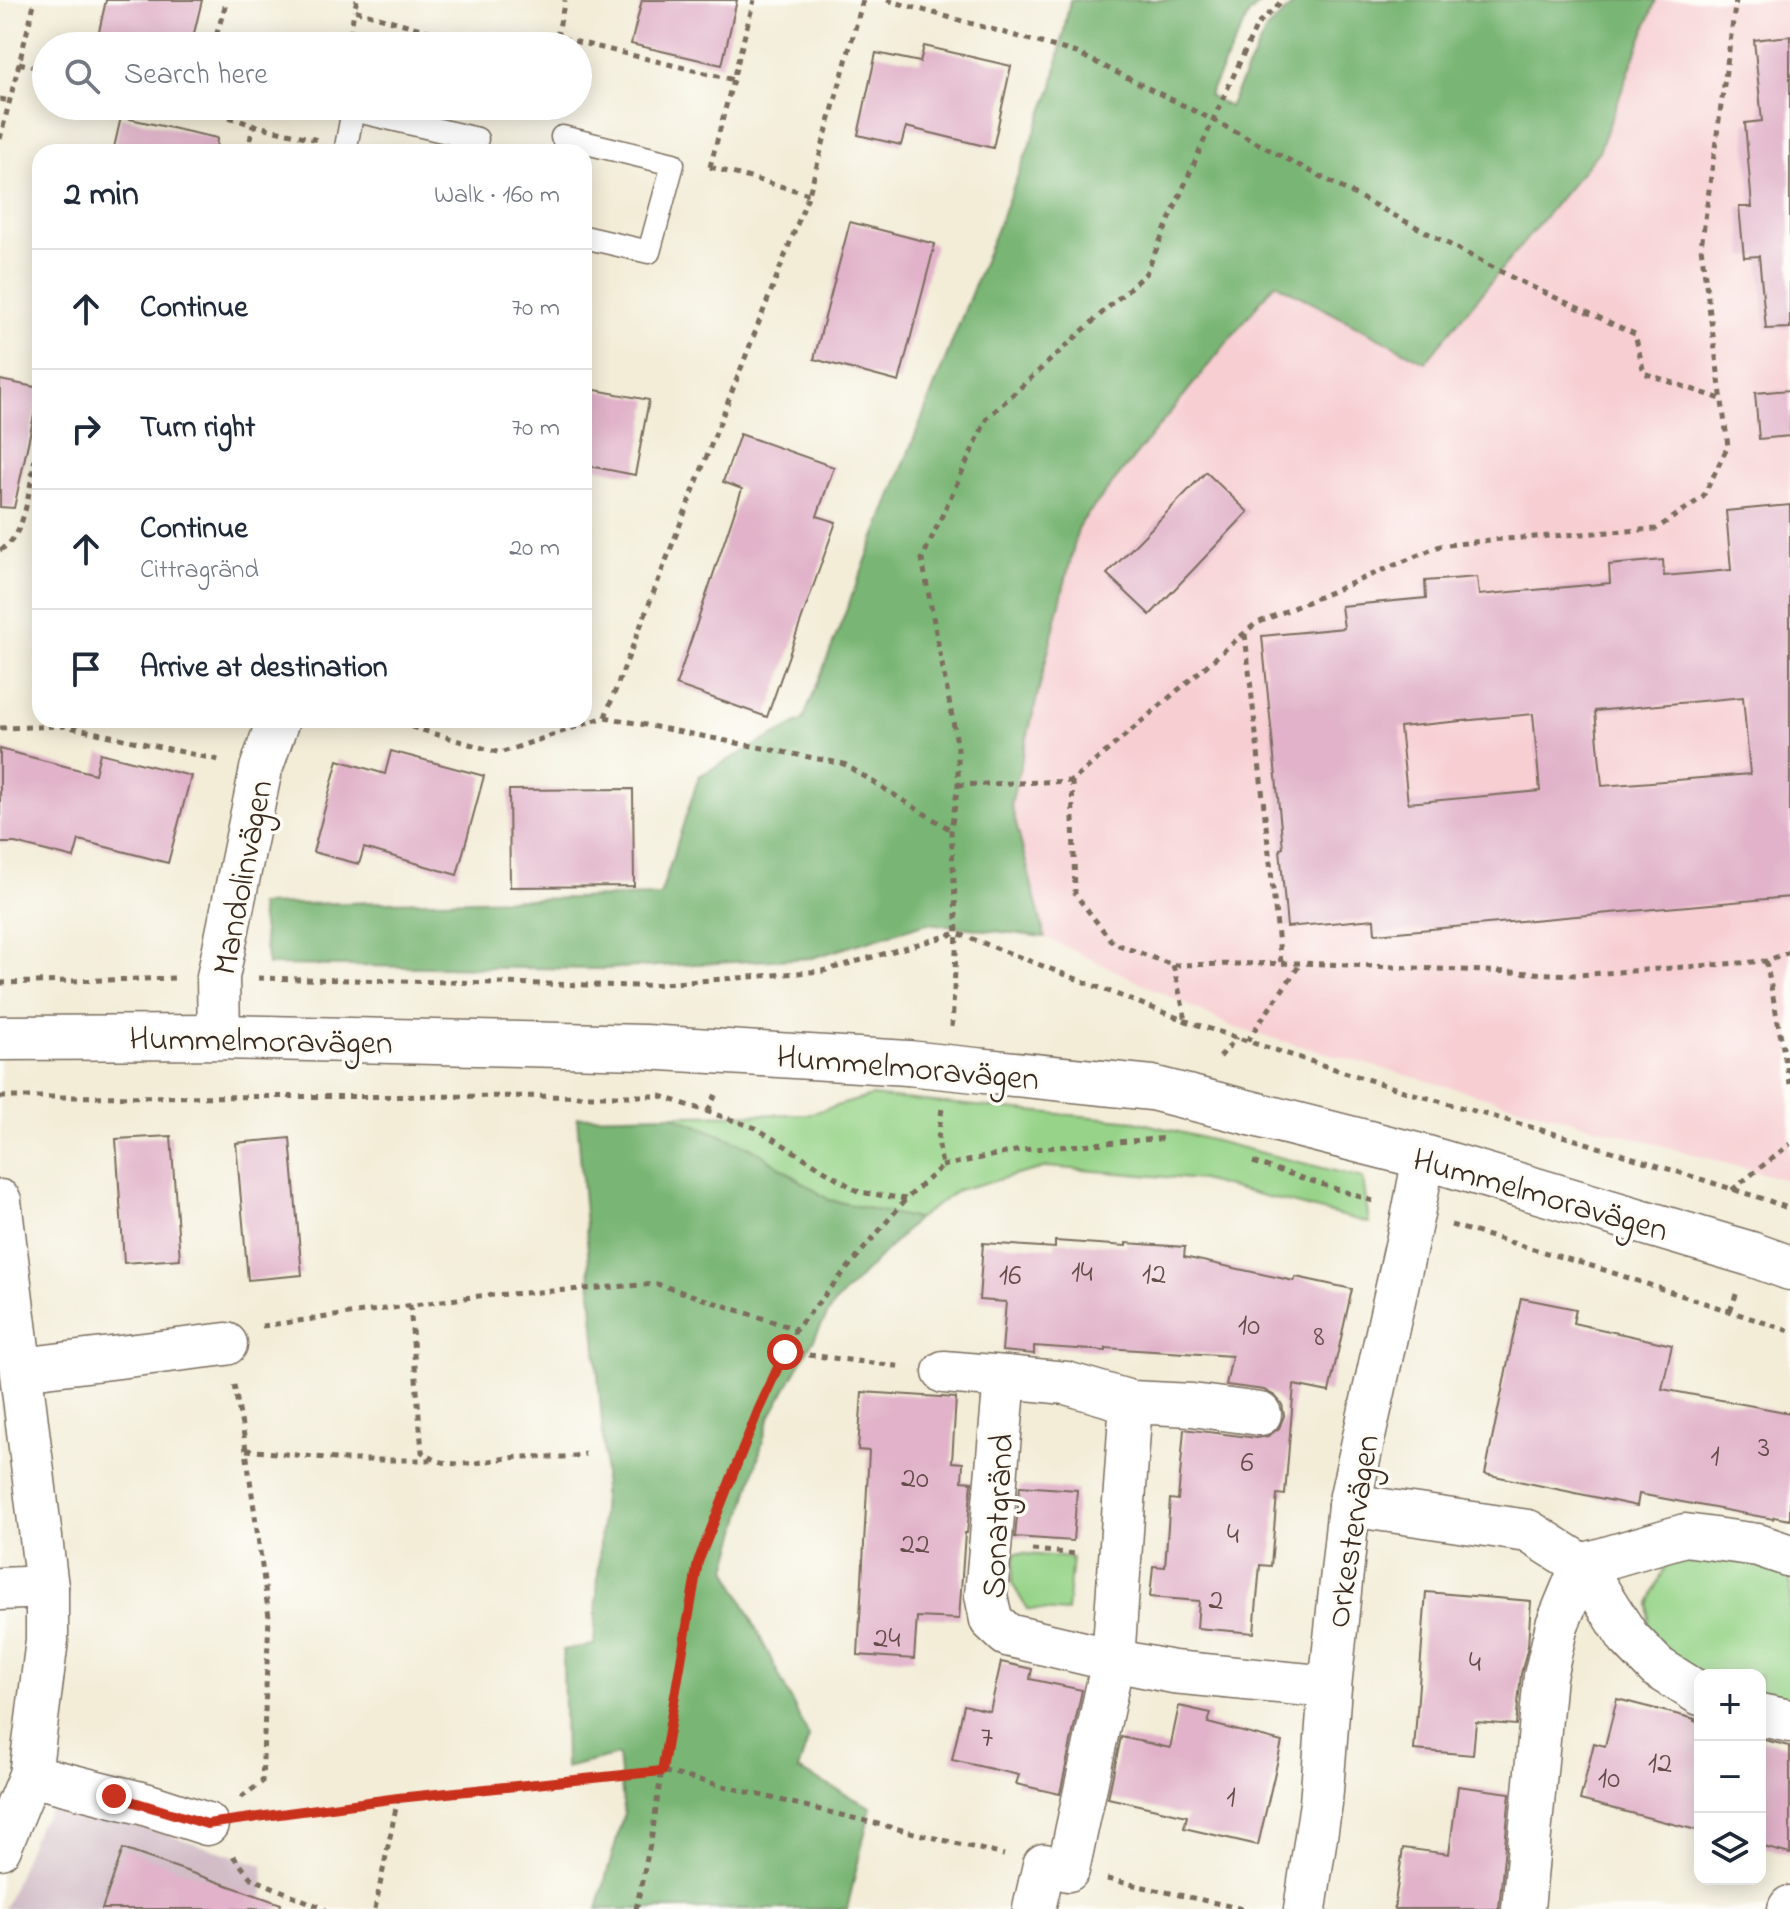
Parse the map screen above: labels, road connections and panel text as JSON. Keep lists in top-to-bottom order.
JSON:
{
  "streets": {
    "street": [
      "Mandolinvägen",
      "Hummelmoravägen",
      "Sonatgränd",
      "Orkestervägen"
    ]
  },
  "crossings": [
    ["Mandolinvägen", "Hummelmoravägen"],
    ["Hummelmoravägen", "Orkestervägen"],
    ["Sonatgränd", "Orkestervägen"]
  ],
  "house_numbers": [
    "14",
    "12",
    "16",
    "10",
    "8",
    "3",
    "1",
    "6",
    "20",
    "4",
    "22",
    "2",
    "24",
    "4",
    "7",
    "12",
    "10",
    "1"
  ],
  "page": {
    "search": "Search here",
    "heading": ["2 min", "Walk · 160 m"],
    "list": [
      ["Continue", "70 m"],
      ["Turn right", "70 m"],
      ["Continue", "Cittragränd", "20 m"],
      "Arrive at destination"
    ],
    "map_buttons": ["+", "−"]
  }
}
